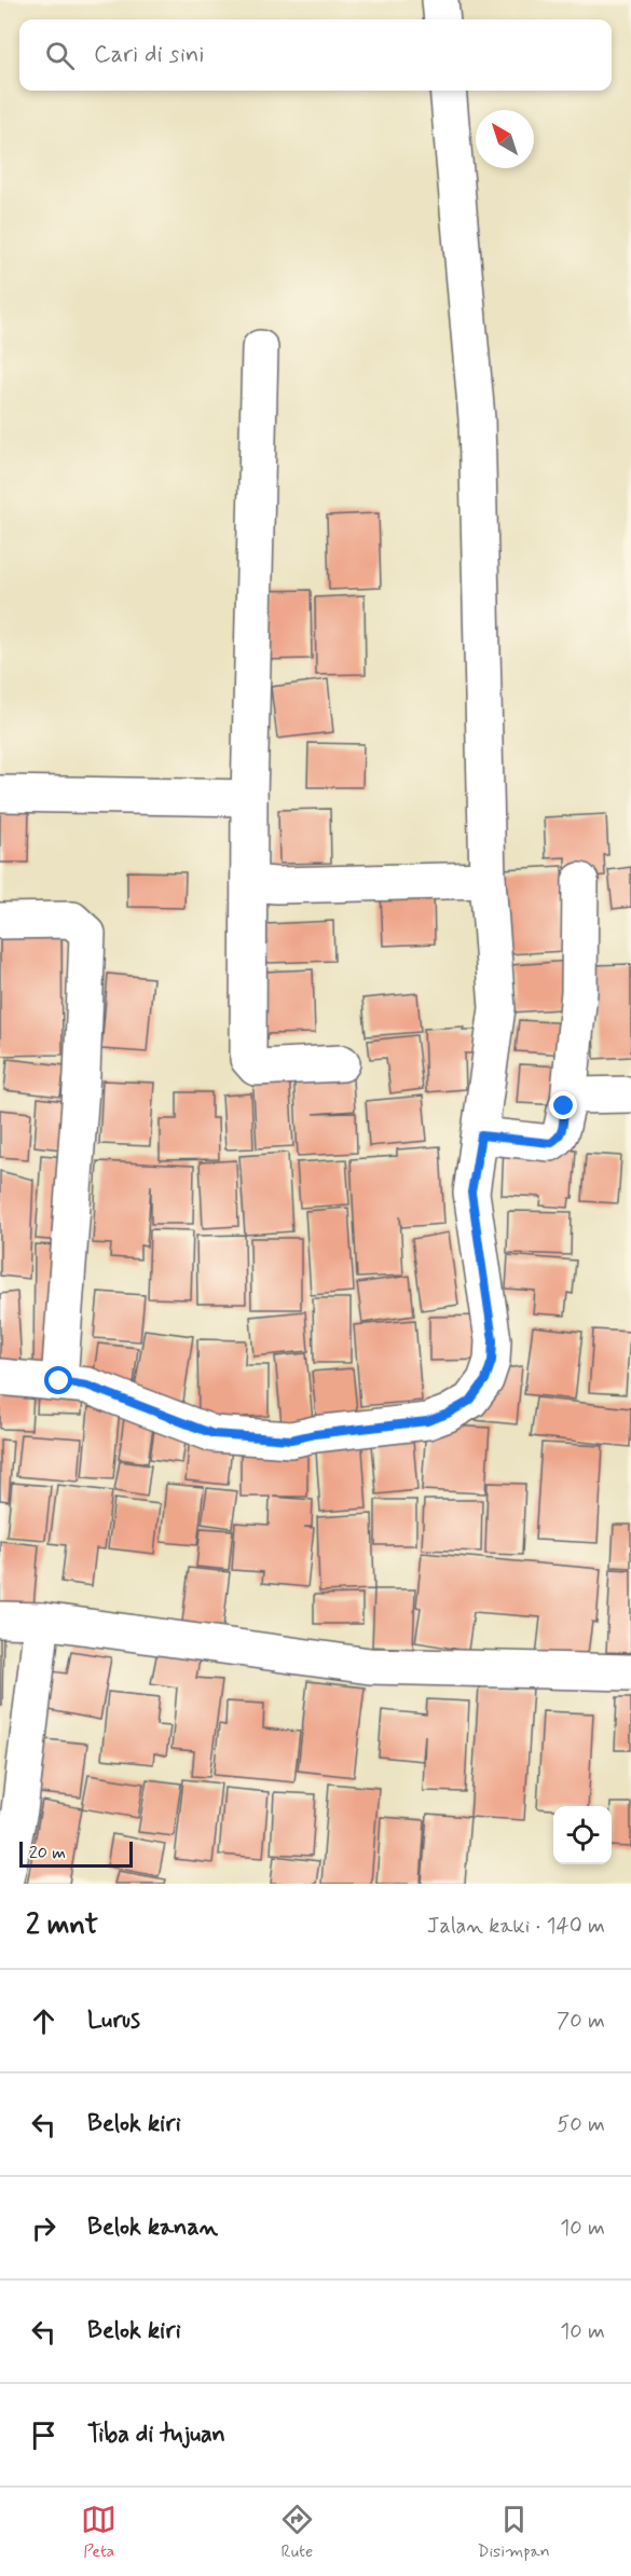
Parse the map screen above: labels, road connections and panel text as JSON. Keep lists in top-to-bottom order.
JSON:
{
  "scale_bar": "20 m",
  "north": "top left",
  "page": {
    "search": "Cari di sini",
    "scale": "20 m",
    "heading": ["2 mnt", "Jalan kaki · 140 m"],
    "list": [
      ["Lurus", "70 m"],
      ["Belok kiri", "50 m"],
      ["Belok kanan", "10 m"],
      ["Belok kiri", "10 m"],
      "Tiba di tujuan"
    ],
    "nav": ["Peta", "Rute", "Disimpan"]
  }
}
